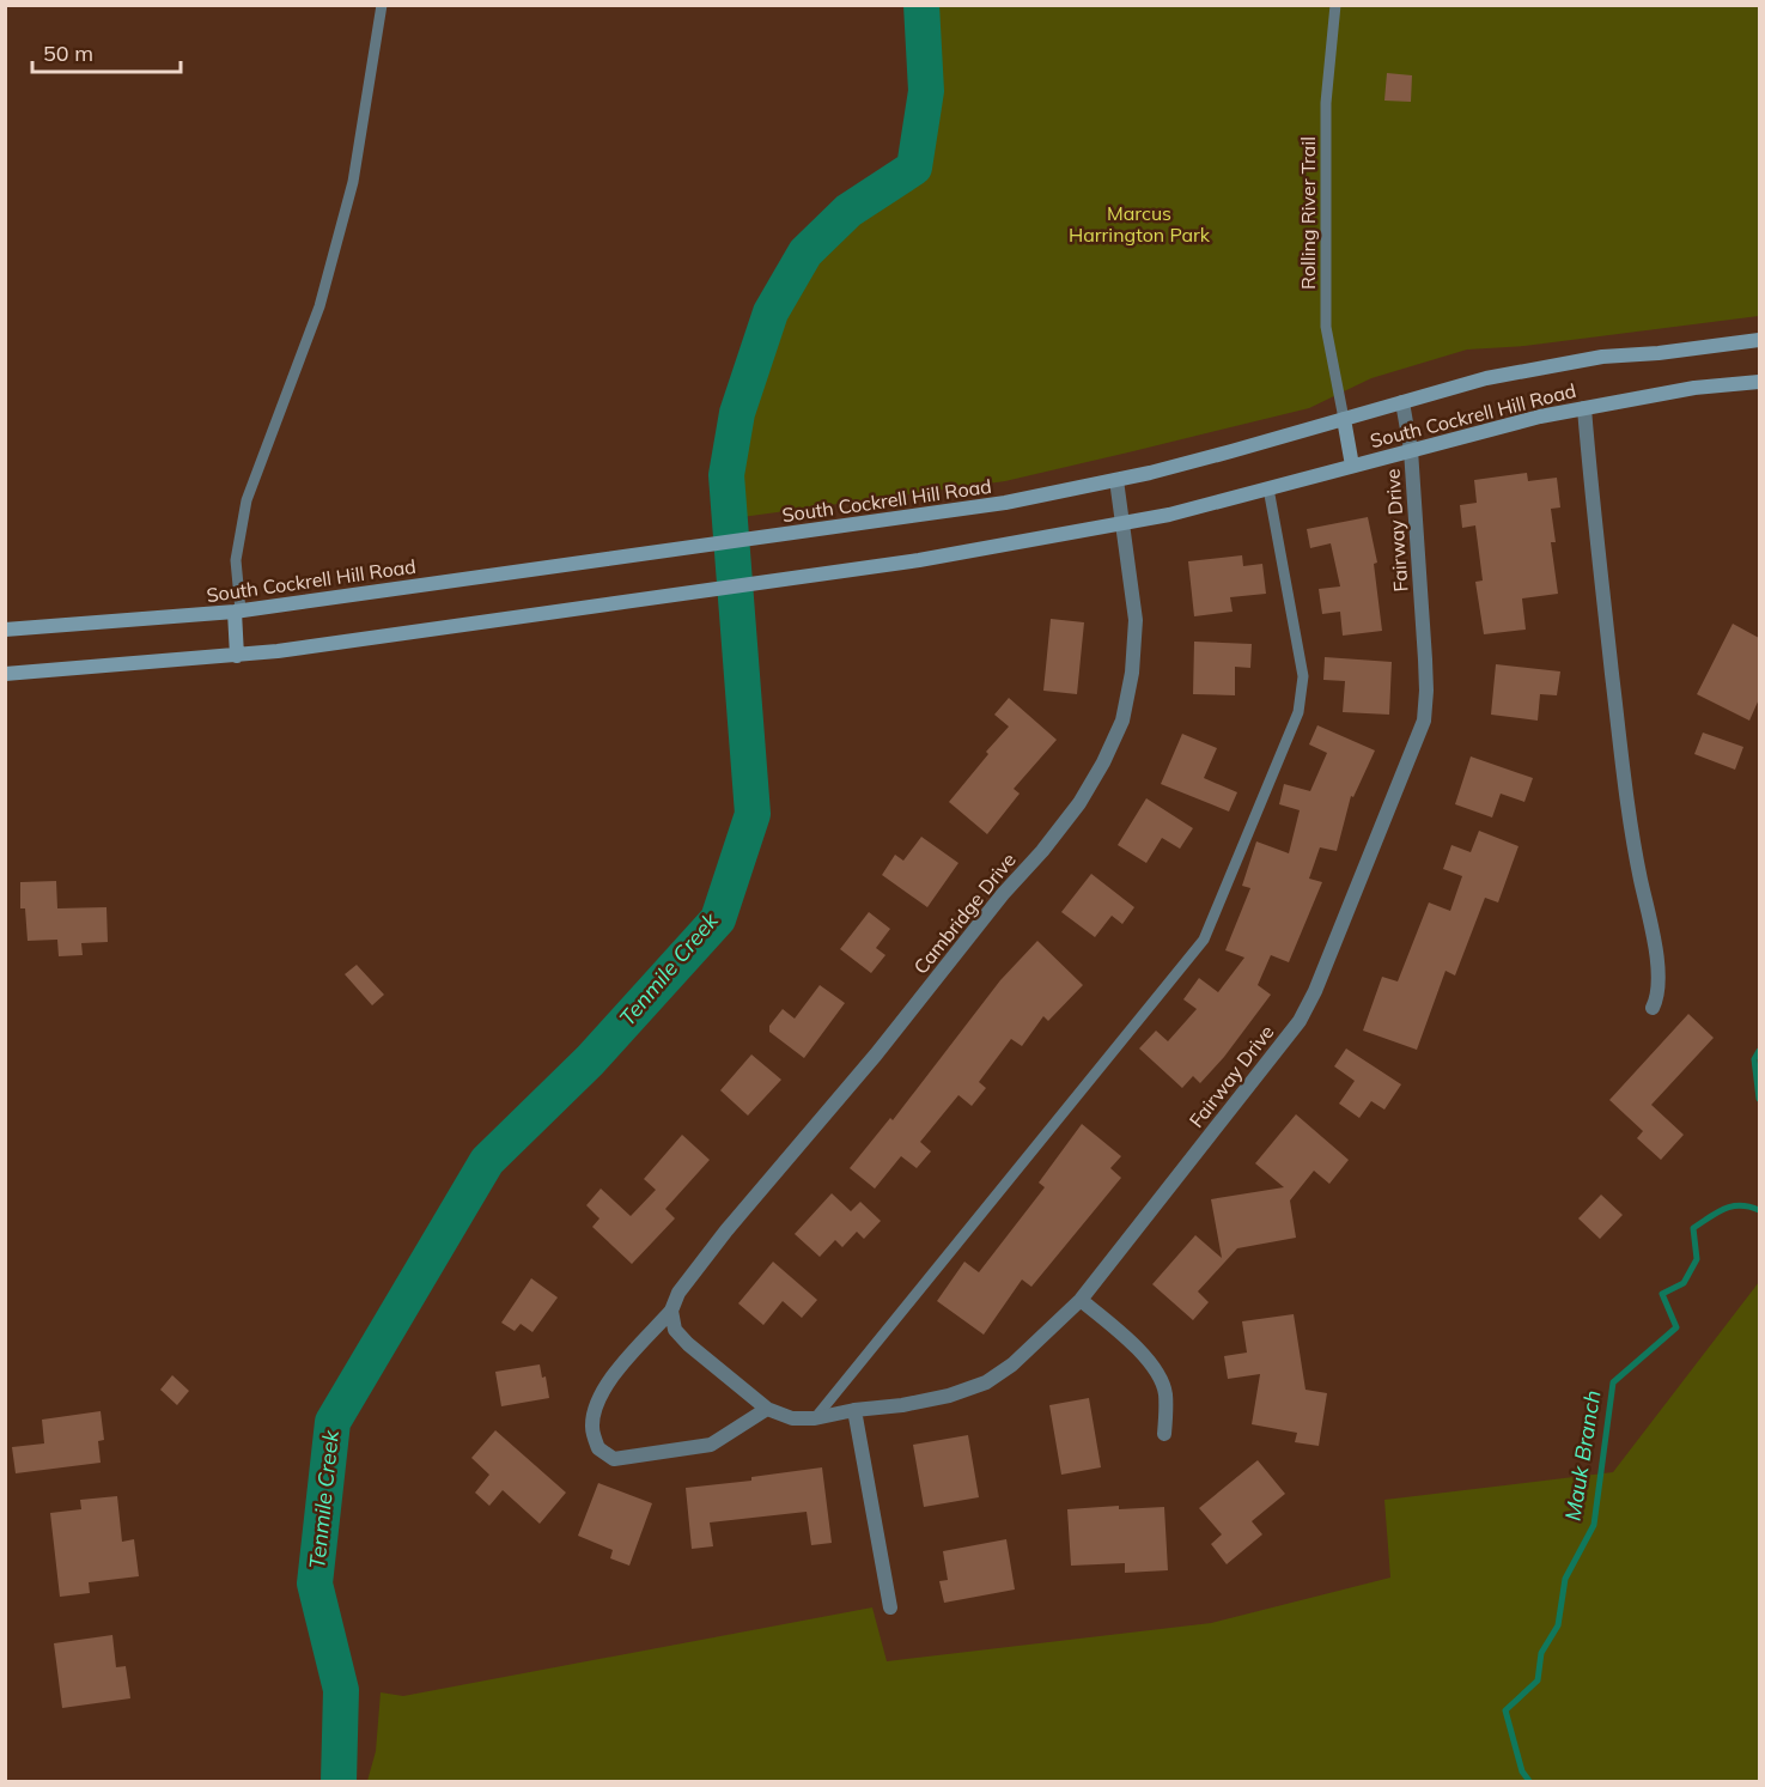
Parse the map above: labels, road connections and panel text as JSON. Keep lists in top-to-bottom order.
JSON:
{
  "streets": {
    "main road": ["South Cockrell Hill Road"],
    "street": ["Fairway Drive", "Cambridge Drive"],
    "lane": ["Rolling River Trail"]
  },
  "crossings": [
    ["Rolling River Trail", "South Cockrell Hill Road"],
    ["South Cockrell Hill Road", "Fairway Drive"],
    ["South Cockrell Hill Road", "Cambridge Drive"]
  ],
  "water": ["Tenmile Creek", "Mauk Branch"],
  "parks": ["Marcus Harrington Park"],
  "scale_bar": "50 m"
}
